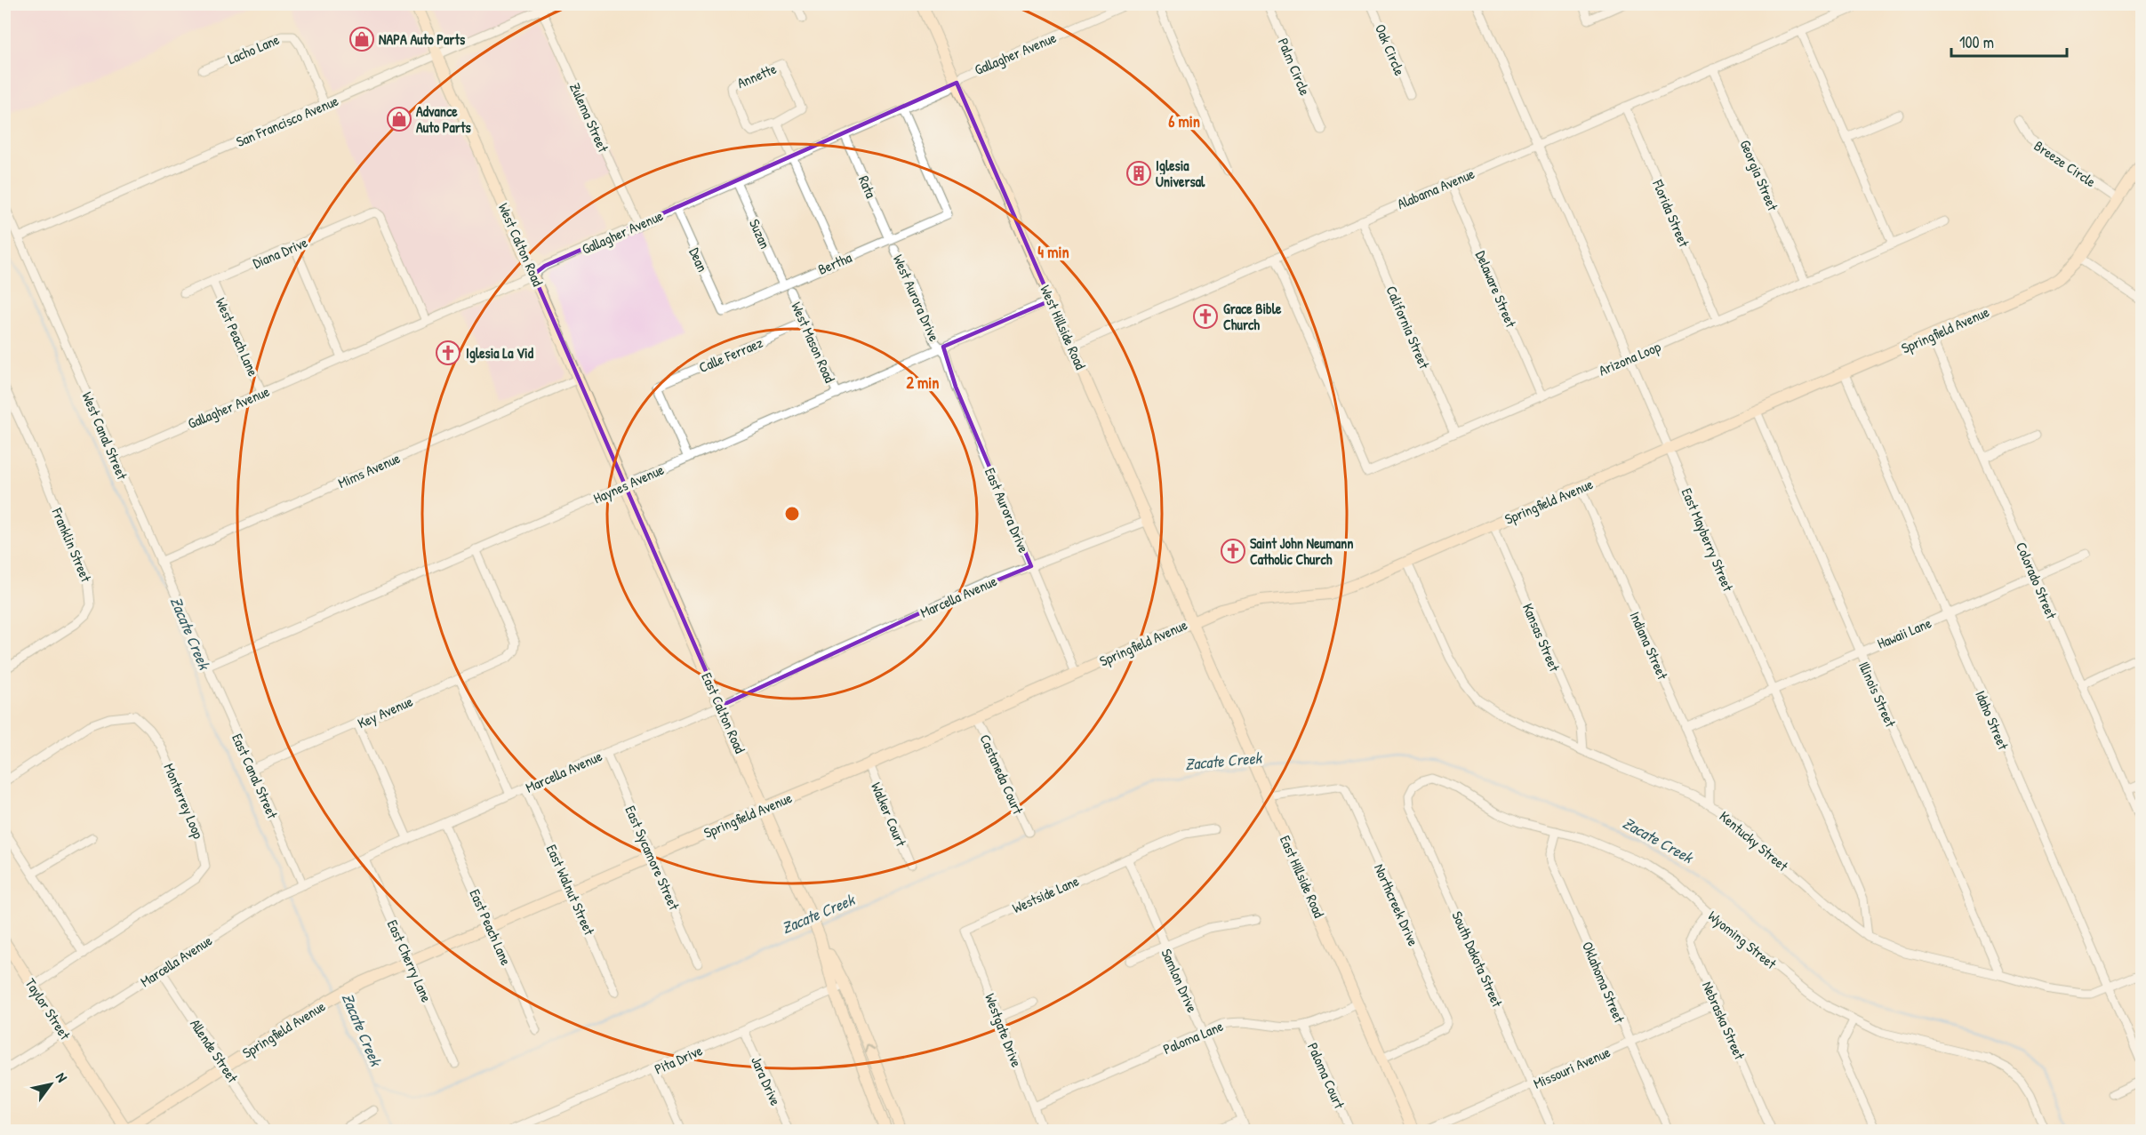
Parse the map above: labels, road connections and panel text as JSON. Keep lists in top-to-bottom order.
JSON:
{
  "streets": {
    "main road": [
      "West Calton Road",
      "West Hillside Road",
      "Springfield Avenue",
      "East Calton Road",
      "East Hillside Road",
      "Taylor Street"
    ],
    "street": [
      "Lacho Lane",
      "Oak Circle",
      "Gallagher Avenue",
      "Palm Circle",
      "Annette",
      "Zulema Street",
      "San Francisco Avenue",
      "Breeze Circle",
      "Georgia Street",
      "Rata",
      "Alabama Avenue",
      "Florida Street",
      "Suzan",
      "Diana Drive",
      "Dean",
      "Bertha",
      "Delaware Street",
      "West Aurora Drive",
      "California Street",
      "West Peach Lane",
      "West Mason Road",
      "Calle Ferraez",
      "Arizona Loop",
      "West Canal Street",
      "Mims Avenue",
      "Haynes Avenue",
      "East Aurora Drive",
      "East Mayberry Street",
      "Franklin Street",
      "Colorado Street",
      "Marcella Avenue",
      "Hawaii Lane",
      "Kansas Street",
      "Indiana Street",
      "Illinois Street",
      "Key Avenue",
      "Idaho Street",
      "Castaneda Court",
      "East Canal Street",
      "Monterrey Loop",
      "Walker Court",
      "Kentucky Street",
      "East Sycamore Street",
      "East Walnut Street",
      "Westside Lane",
      "Northcreek Drive",
      "East Peach Lane",
      "Wyoming Street",
      "South Dakota Street",
      "East Cherry Lane",
      "Samlon Drive",
      "Oklahoma Street",
      "Nebraska Street",
      "Westgate Drive",
      "Paloma Lane",
      "Allende Street",
      "Pita Drive",
      "Missouri Avenue",
      "Paloma Court",
      "Jara Drive"
    ]
  },
  "crossings": [
    ["Lacho Lane", "San Francisco Avenue"],
    ["Gallagher Avenue", "Zulema Street"],
    ["Gallagher Avenue", "Rata"],
    ["Gallagher Avenue", "Suzan"],
    ["Gallagher Avenue", "West Calton Road"],
    ["Gallagher Avenue", "Diana Drive"],
    ["Gallagher Avenue", "Dean"],
    ["Gallagher Avenue", "Bertha"],
    ["Gallagher Avenue", "West Hillside Road"],
    ["Gallagher Avenue", "West Peach Lane"],
    ["Gallagher Avenue", "West Canal Street"],
    ["Zulema Street", "San Francisco Avenue"],
    ["San Francisco Avenue", "West Calton Road"],
    ["San Francisco Avenue", "West Canal Street"],
    ["Breeze Circle", "Springfield Avenue"],
    ["Georgia Street", "Alabama Avenue"],
    ["Georgia Street", "Arizona Loop"],
    ["Rata", "Bertha"],
    ["Alabama Avenue", "Florida Street"],
    ["Alabama Avenue", "Delaware Street"],
    ["Alabama Avenue", "West Hillside Road"],
    ["Alabama Avenue", "California Street"],
    ["Alabama Avenue", "Arizona Loop"],
    ["Alabama Avenue", "East Mayberry Street"],
    ["Florida Street", "Arizona Loop"],
    ["Suzan", "Bertha"],
    ["West Calton Road", "Mims Avenue"],
    ["West Calton Road", "Haynes Avenue"],
    ["West Calton Road", "East Calton Road"],
    ["Diana Drive", "West Peach Lane"],
    ["Dean", "Bertha"],
    ["Delaware Street", "Arizona Loop"],
    ["West Aurora Drive", "Haynes Avenue"],
    ["West Aurora Drive", "East Aurora Drive"],
    ["West Hillside Road", "Springfield Avenue"],
    ["West Hillside Road", "Haynes Avenue"],
    ["West Hillside Road", "Marcella Avenue"],
    ["West Hillside Road", "East Hillside Road"],
    ["California Street", "Arizona Loop"],
    ["Springfield Avenue", "East Aurora Drive"],
    ["Springfield Avenue", "East Mayberry Street"],
    ["Springfield Avenue", "Colorado Street"],
    ["Springfield Avenue", "Kansas Street"],
    ["Springfield Avenue", "Indiana Street"],
    ["Springfield Avenue", "Illinois Street"],
    ["Springfield Avenue", "East Calton Road"],
    ["Springfield Avenue", "Idaho Street"],
    ["Springfield Avenue", "Castaneda Court"],
    ["Springfield Avenue", "Walker Court"],
    ["Springfield Avenue", "Kentucky Street"],
    ["Springfield Avenue", "East Sycamore Street"],
    ["Springfield Avenue", "East Hillside Road"],
    ["Springfield Avenue", "East Walnut Street"],
    ["Springfield Avenue", "East Peach Lane"],
    ["Springfield Avenue", "East Cherry Lane"],
    ["Springfield Avenue", "Taylor Street"],
    ["Springfield Avenue", "Allende Street"],
    ["West Mason Road", "Calle Ferraez"],
    ["West Mason Road", "Haynes Avenue"],
    ["Calle Ferraez", "Haynes Avenue"],
    ["Arizona Loop", "East Mayberry Street"],
    ["West Canal Street", "Mims Avenue"],
    ["West Canal Street", "Haynes Avenue"],
    ["West Canal Street", "East Canal Street"],
    ["Haynes Avenue", "East Aurora Drive"],
    ["Haynes Avenue", "Key Avenue"],
    ["Haynes Avenue", "East Calton Road"],
    ["Haynes Avenue", "East Canal Street"],
    ["East Aurora Drive", "Marcella Avenue"],
    ["East Mayberry Street", "Hawaii Lane"],
    ["East Mayberry Street", "Kentucky Street"],
    ["Colorado Street", "Hawaii Lane"],
    ["Marcella Avenue", "East Calton Road"],
    ["Marcella Avenue", "East Canal Street"],
    ["Marcella Avenue", "East Sycamore Street"],
    ["Marcella Avenue", "East Walnut Street"],
    ["Marcella Avenue", "East Peach Lane"],
    ["Marcella Avenue", "East Cherry Lane"],
    ["Marcella Avenue", "Taylor Street"],
    ["Marcella Avenue", "Allende Street"],
    ["Hawaii Lane", "Indiana Street"],
    ["Hawaii Lane", "Illinois Street"],
    ["Hawaii Lane", "Idaho Street"],
    ["Kansas Street", "Kentucky Street"],
    ["Indiana Street", "Kentucky Street"],
    ["Illinois Street", "Kentucky Street"],
    ["Key Avenue", "East Canal Street"],
    ["East Calton Road", "Pita Drive"],
    ["Idaho Street", "Kentucky Street"],
    ["Monterrey Loop", "Taylor Street"],
    ["East Hillside Road", "Northcreek Drive"],
    ["East Hillside Road", "Paloma Lane"],
    ["Westside Lane", "Samlon Drive"],
    ["Westside Lane", "Westgate Drive"],
    ["Wyoming Street", "South Dakota Street"],
    ["Wyoming Street", "Oklahoma Street"],
    ["Wyoming Street", "Nebraska Street"],
    ["South Dakota Street", "Missouri Avenue"],
    ["Samlon Drive", "Paloma Lane"],
    ["Oklahoma Street", "Missouri Avenue"],
    ["Nebraska Street", "Missouri Avenue"],
    ["Westgate Drive", "Paloma Lane"],
    ["Paloma Lane", "Paloma Court"],
    ["Pita Drive", "Jara Drive"]
  ],
  "water": ["Zacate Creek"],
  "places": {
    "shop": ["NAPA Auto Parts", "Advance Auto Parts"],
    "building": ["Iglesia Universal"],
    "church": ["Grace Bible Church", "Iglesia La Vid", "Saint John Neumann Catholic Church"]
  },
  "scale_bar": "100 m",
  "north": "top right",
  "rings": ["6 min", "4 min", "2 min"]
}
